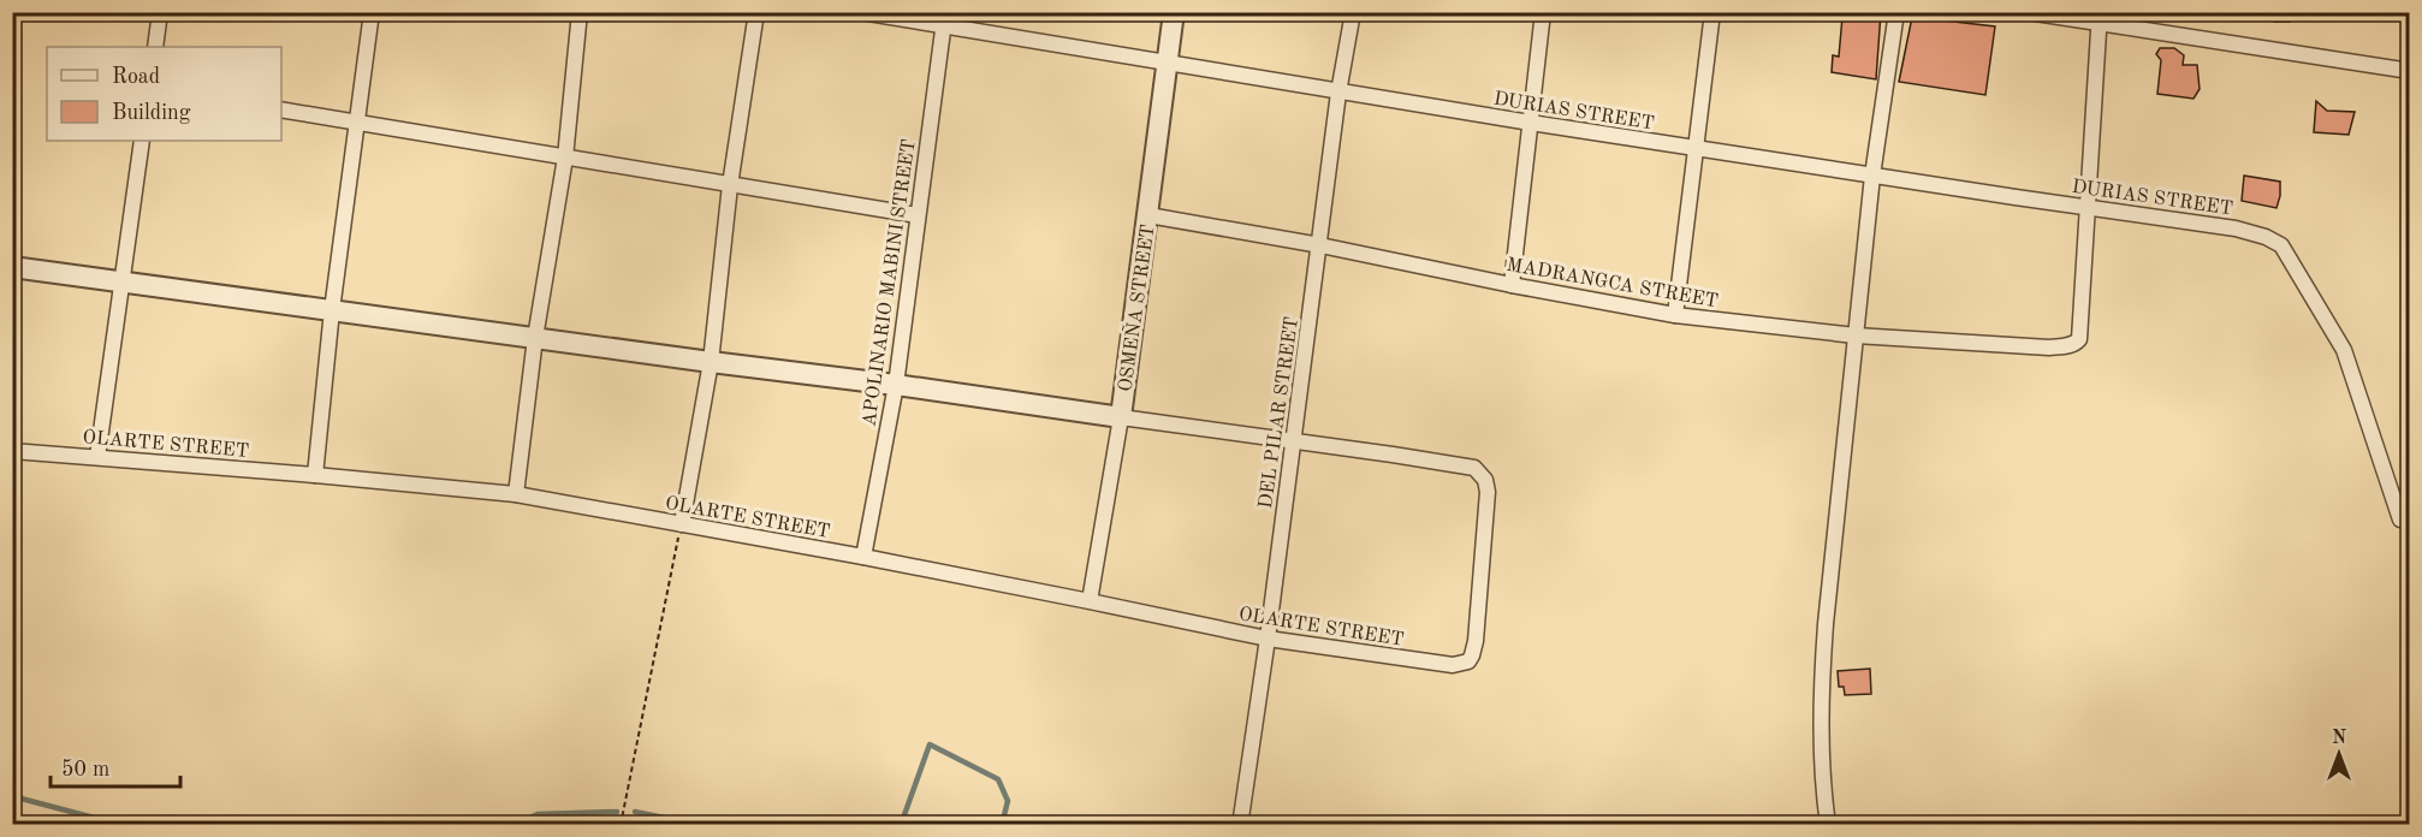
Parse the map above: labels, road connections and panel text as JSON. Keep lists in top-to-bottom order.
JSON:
{
  "streets": {
    "street": [
      "DURIAS STREET",
      "MADRANGCA STREET",
      "APOLINARIO MABINI STREET",
      "OSMEÑA STREET",
      "DEL PILAR STREET",
      "OLARTE STREET"
    ]
  },
  "crossings": [
    ["DURIAS STREET", "MADRANGCA STREET"],
    ["DURIAS STREET", "APOLINARIO MABINI STREET"],
    ["DURIAS STREET", "OSMEÑA STREET"],
    ["DURIAS STREET", "DEL PILAR STREET"],
    ["MADRANGCA STREET", "OSMEÑA STREET"],
    ["MADRANGCA STREET", "DEL PILAR STREET"],
    ["APOLINARIO MABINI STREET", "OLARTE STREET"],
    ["OSMEÑA STREET", "OLARTE STREET"],
    ["DEL PILAR STREET", "OLARTE STREET"]
  ],
  "legend": ["Road", "Building"],
  "scale_bar": "50 m",
  "north": "top"
}
